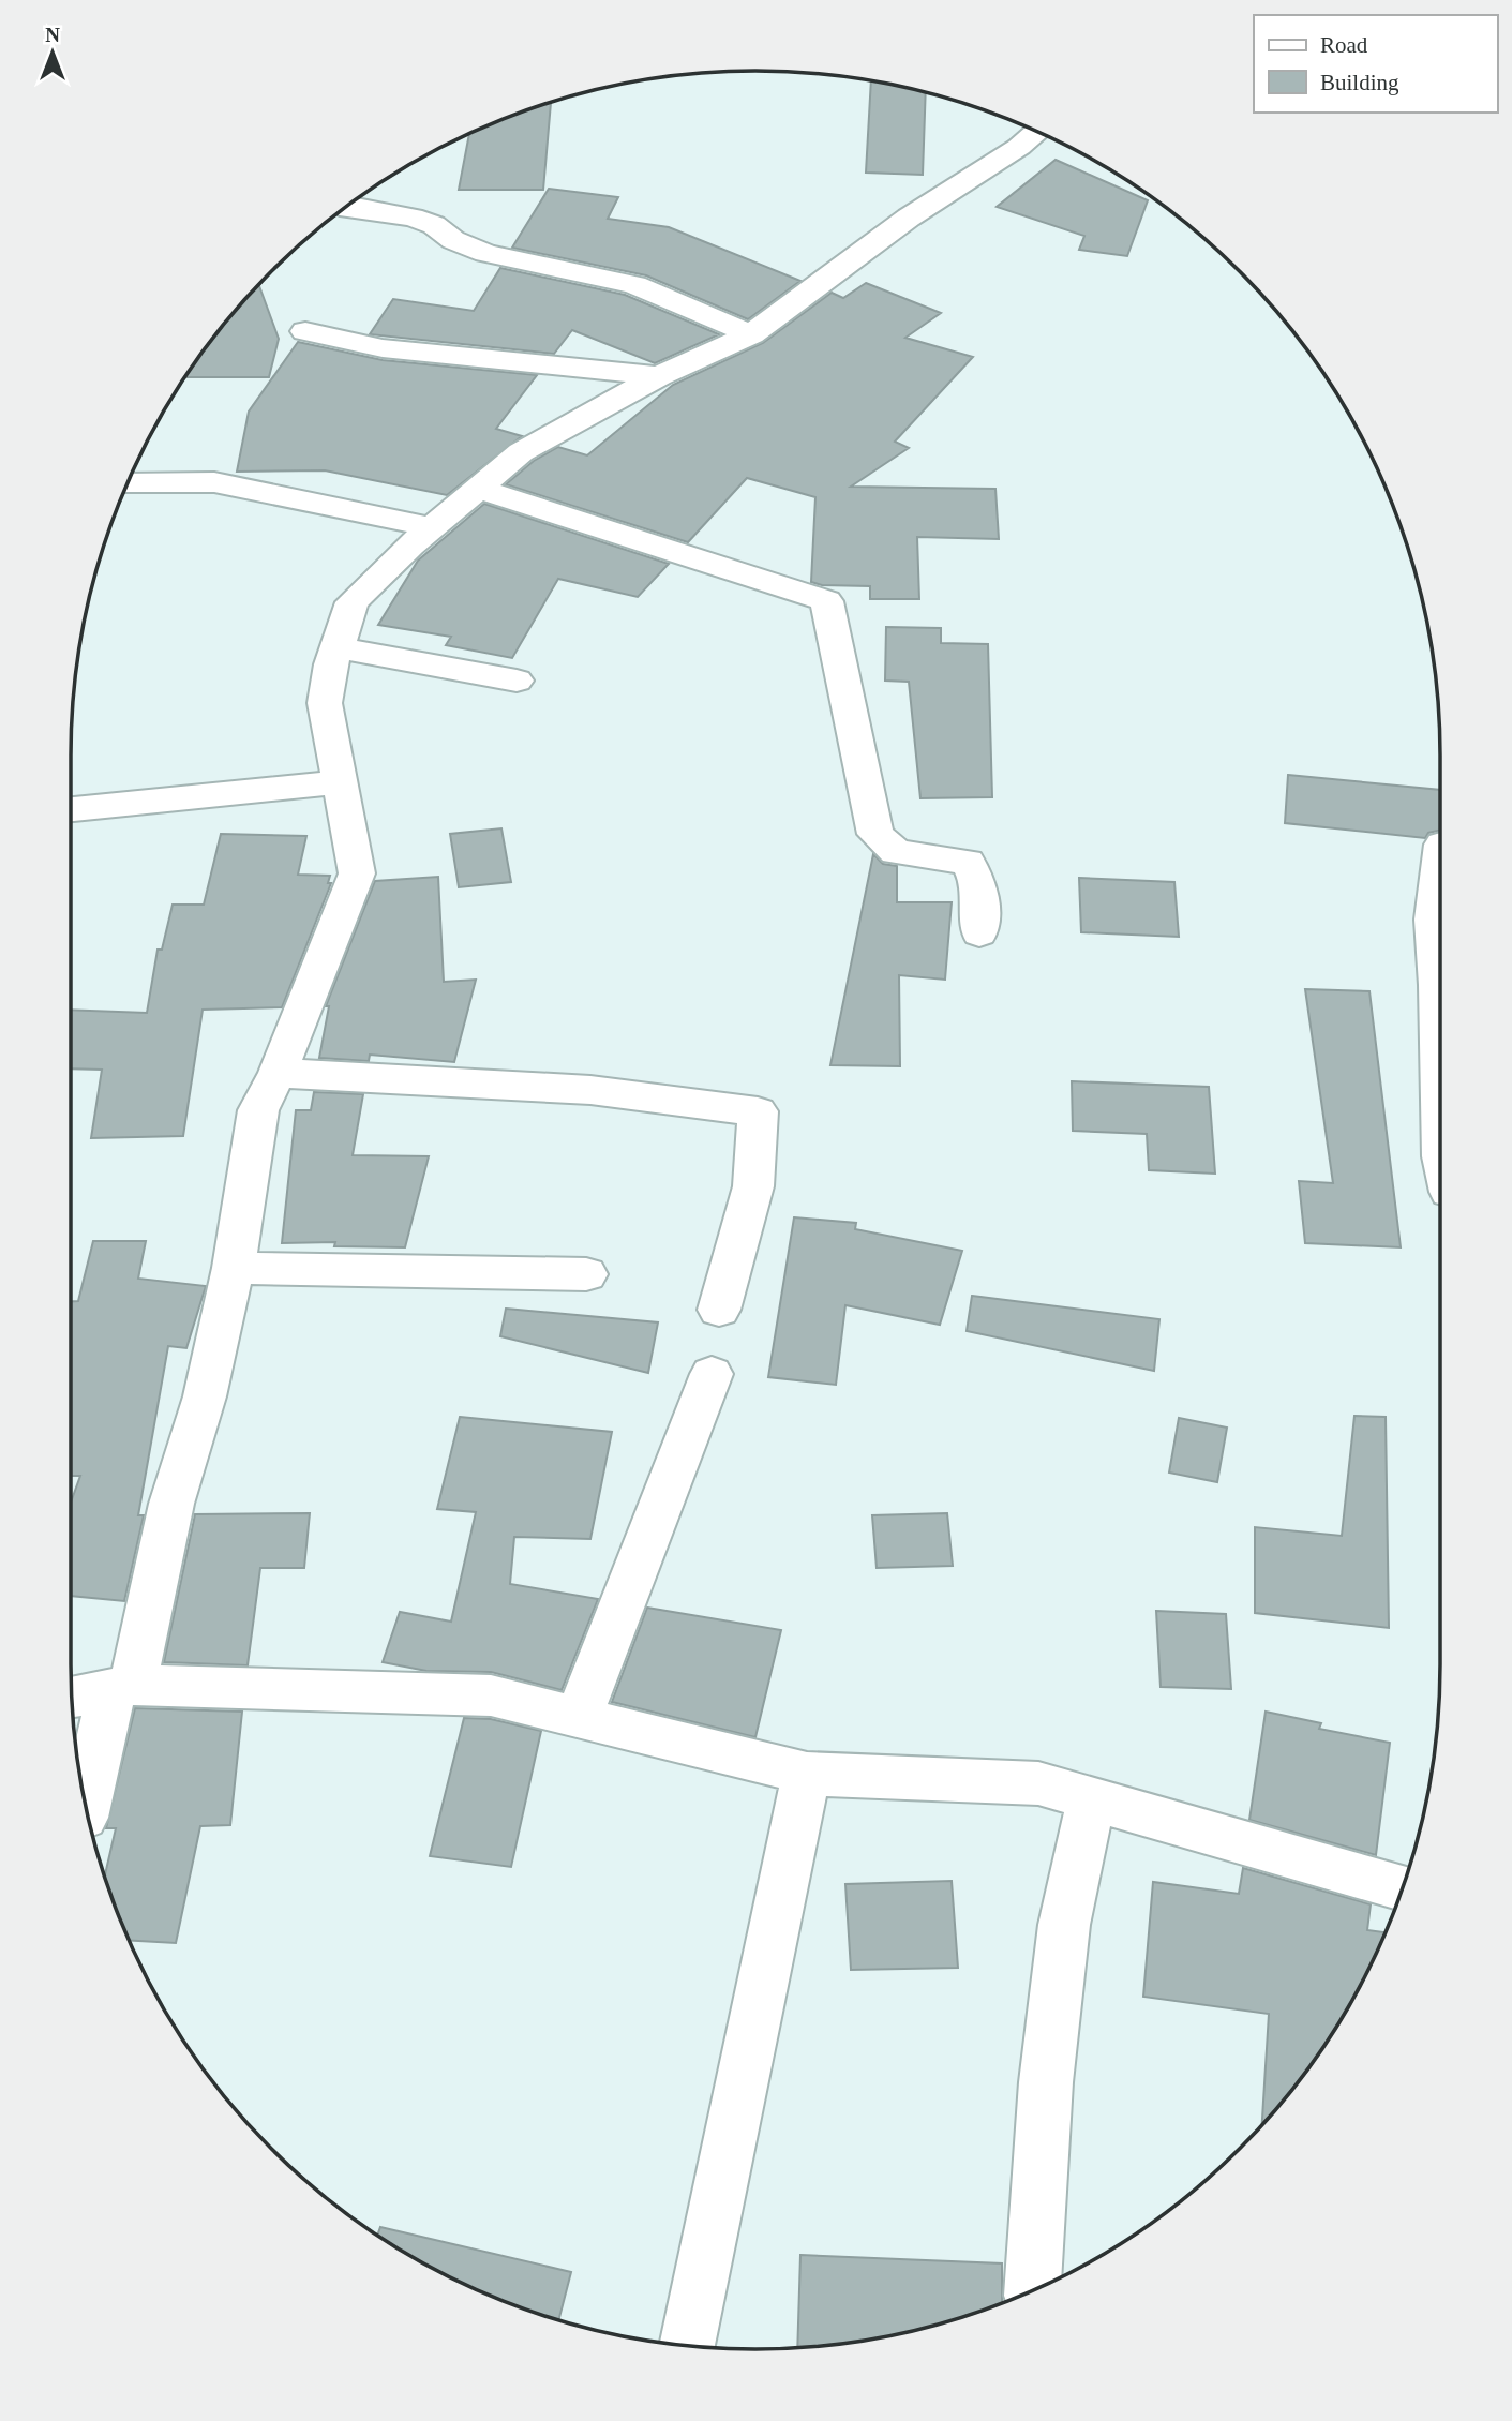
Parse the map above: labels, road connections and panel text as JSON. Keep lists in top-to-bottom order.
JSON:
{
  "legend": ["Road", "Building"],
  "north": "top"
}
